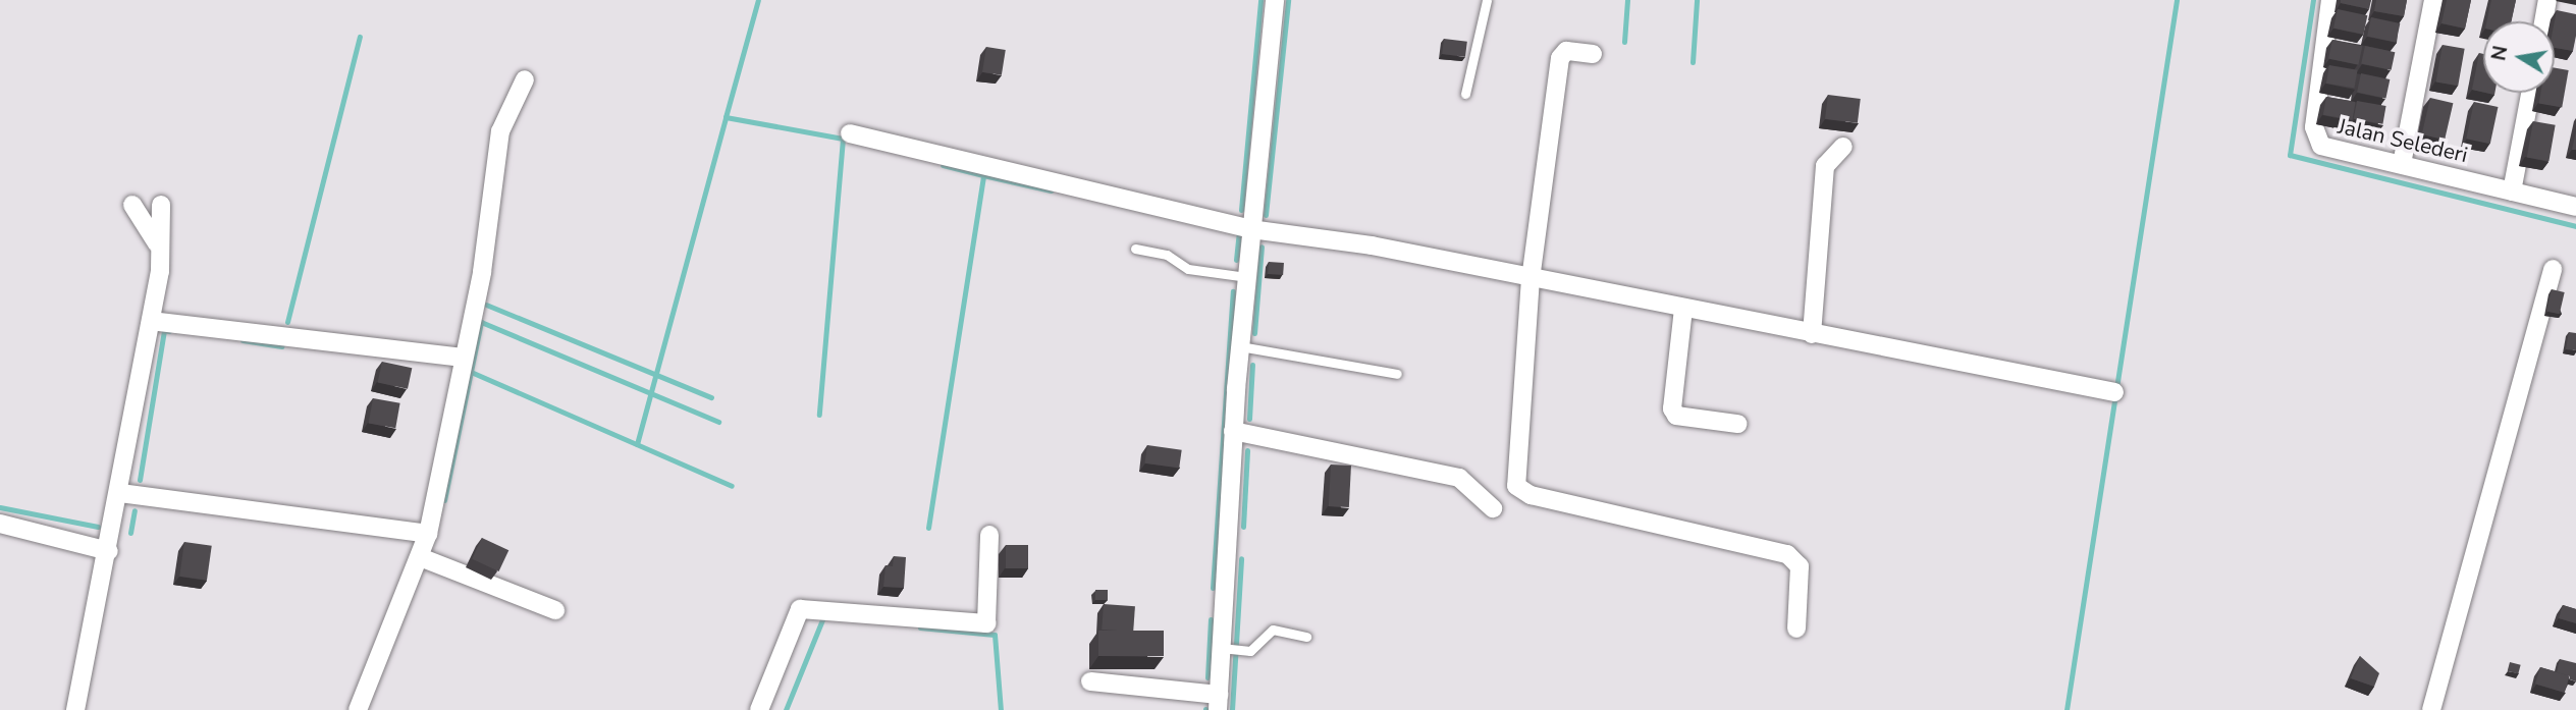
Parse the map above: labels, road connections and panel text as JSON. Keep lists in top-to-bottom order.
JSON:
{
  "streets": {
    "street": ["Jalan Selederi"]
  },
  "north": "left"
}
